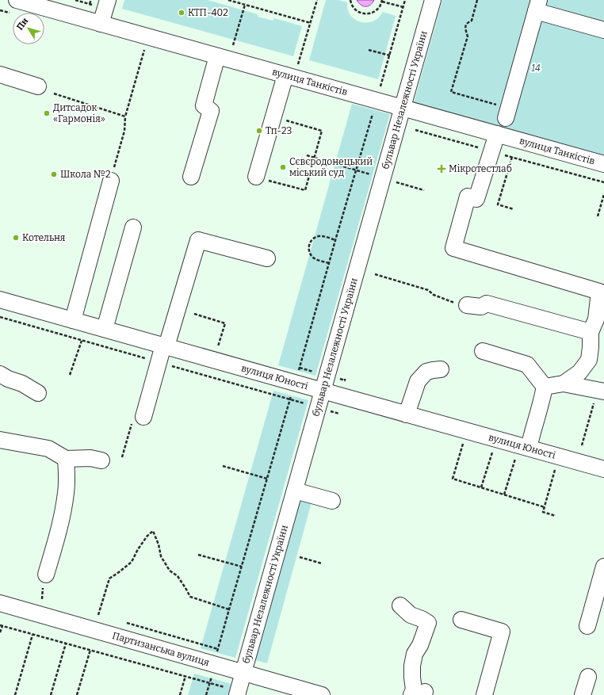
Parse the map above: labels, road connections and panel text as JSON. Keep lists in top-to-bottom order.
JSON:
{
  "streets": {
    "street": [
      "вулиця Танкістів",
      "бульвар Незалежності України",
      "вулиця Юності",
      "Партизанська вулиця"
    ]
  },
  "crossings": [
    ["вулиця Танкістів", "бульвар Незалежності України"],
    ["бульвар Незалежності України", "вулиця Юності"],
    ["бульвар Незалежності України", "Партизанська вулиця"]
  ],
  "parks": ["14"],
  "places": {
    "other": [
      "КТП-402",
      "Дитсадок «Гармонія»",
      "Тп-23",
      "Сєвєродонецький міський суд",
      "Школа №2",
      "Котельня"
    ],
    "health": ["Мікротестлаб"]
  },
  "north": "top left"
}
